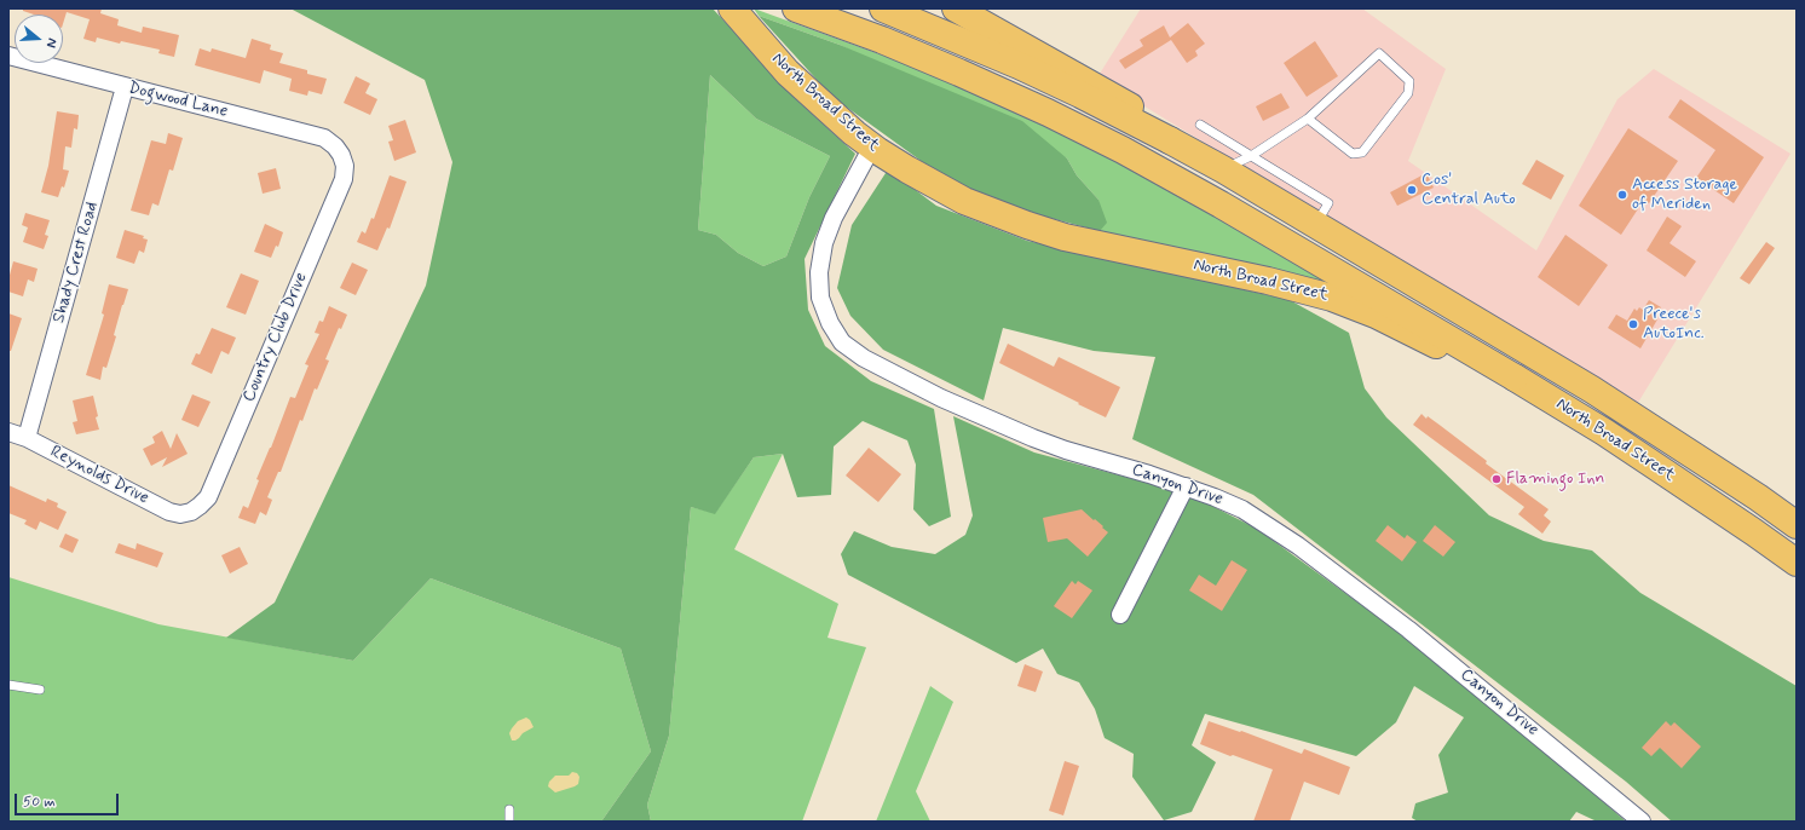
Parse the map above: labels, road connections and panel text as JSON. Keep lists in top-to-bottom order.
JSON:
{
  "streets": {
    "main road": ["North Broad Street"],
    "street": [
      "Dogwood Lane",
      "Shady Crest Road",
      "Country Club Drive",
      "Reynolds Drive",
      "Canyon Drive"
    ]
  },
  "crossings": [
    ["Dogwood Lane", "Shady Crest Road"],
    ["Dogwood Lane", "Country Club Drive"],
    ["North Broad Street", "Canyon Drive"],
    ["Shady Crest Road", "Reynolds Drive"],
    ["Country Club Drive", "Reynolds Drive"]
  ],
  "places": [
    "Cos' Central Auto",
    "Access Storage of Meriden",
    "Preece's AutoInc.",
    "Flamingo Inn"
  ],
  "scale_bar": "50 m",
  "north": "right"
}
